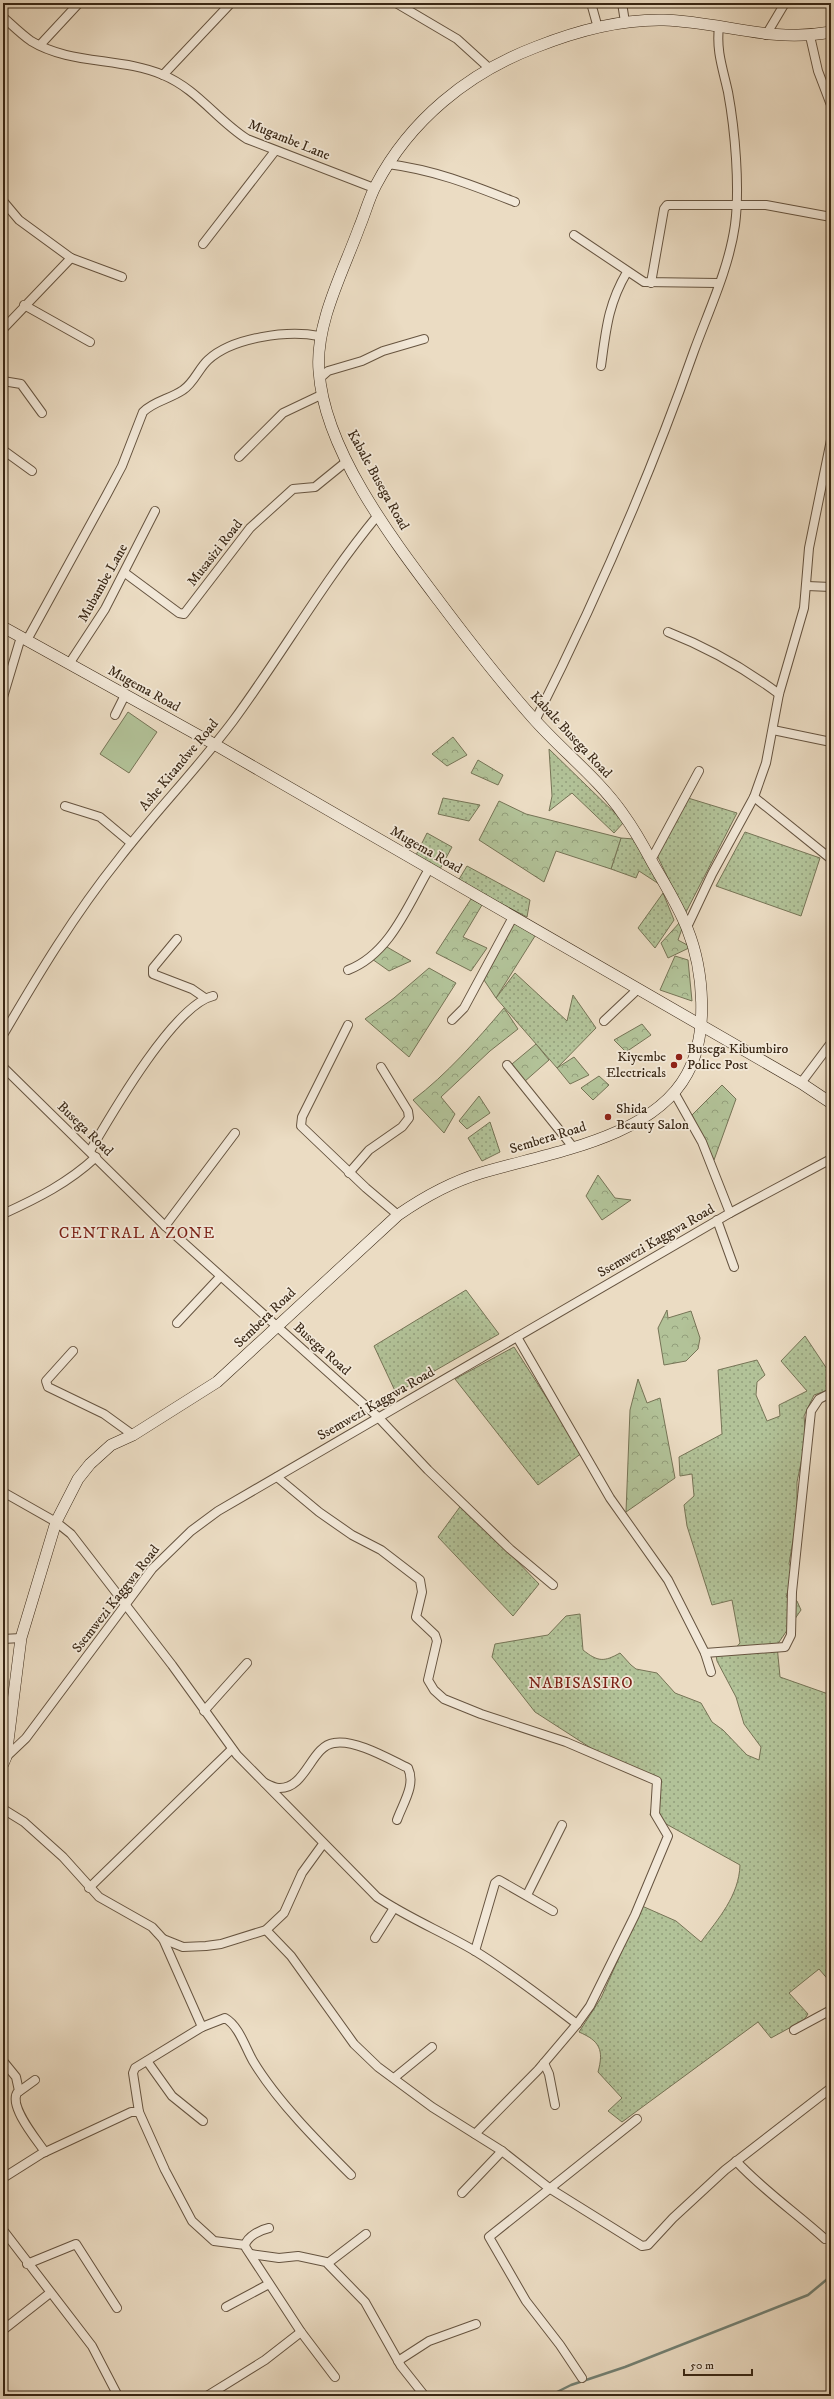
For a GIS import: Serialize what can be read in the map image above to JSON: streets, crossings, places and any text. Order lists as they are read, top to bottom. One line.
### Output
{"streets":{"street":["Mugambe Lane","Kabale Busega Road","Musasizi Road","Mubambe Lane","Mugema Road","Ashe Kitandwe Road","Busega Road","Sembera Road","Ssemwezi Kaggwa Road"]},"crossings":[["Mugambe Lane","Kabale Busega Road"],["Kabale Busega Road","Musasizi Road"],["Kabale Busega Road","Mugema Road"],["Kabale Busega Road","Ashe Kitandwe Road"],["Kabale Busega Road","Sembera Road"],["Musasizi Road","Mubambe Lane"],["Mubambe Lane","Mugema Road"],["Mugema Road","Ashe Kitandwe Road"],["Mugema Road","Sembera Road"],["Busega Road","Sembera Road"],["Busega Road","Ssemwezi Kaggwa Road"],["Sembera Road","Ssemwezi Kaggwa Road"]],"districts":["CENTRAL A ZONE","NABISASIRO"],"places":["Busega Kibumbiro Police Post","Kiyembe Electricals","Shida Beauty Salon"],"scale_bar":"50 m"}
